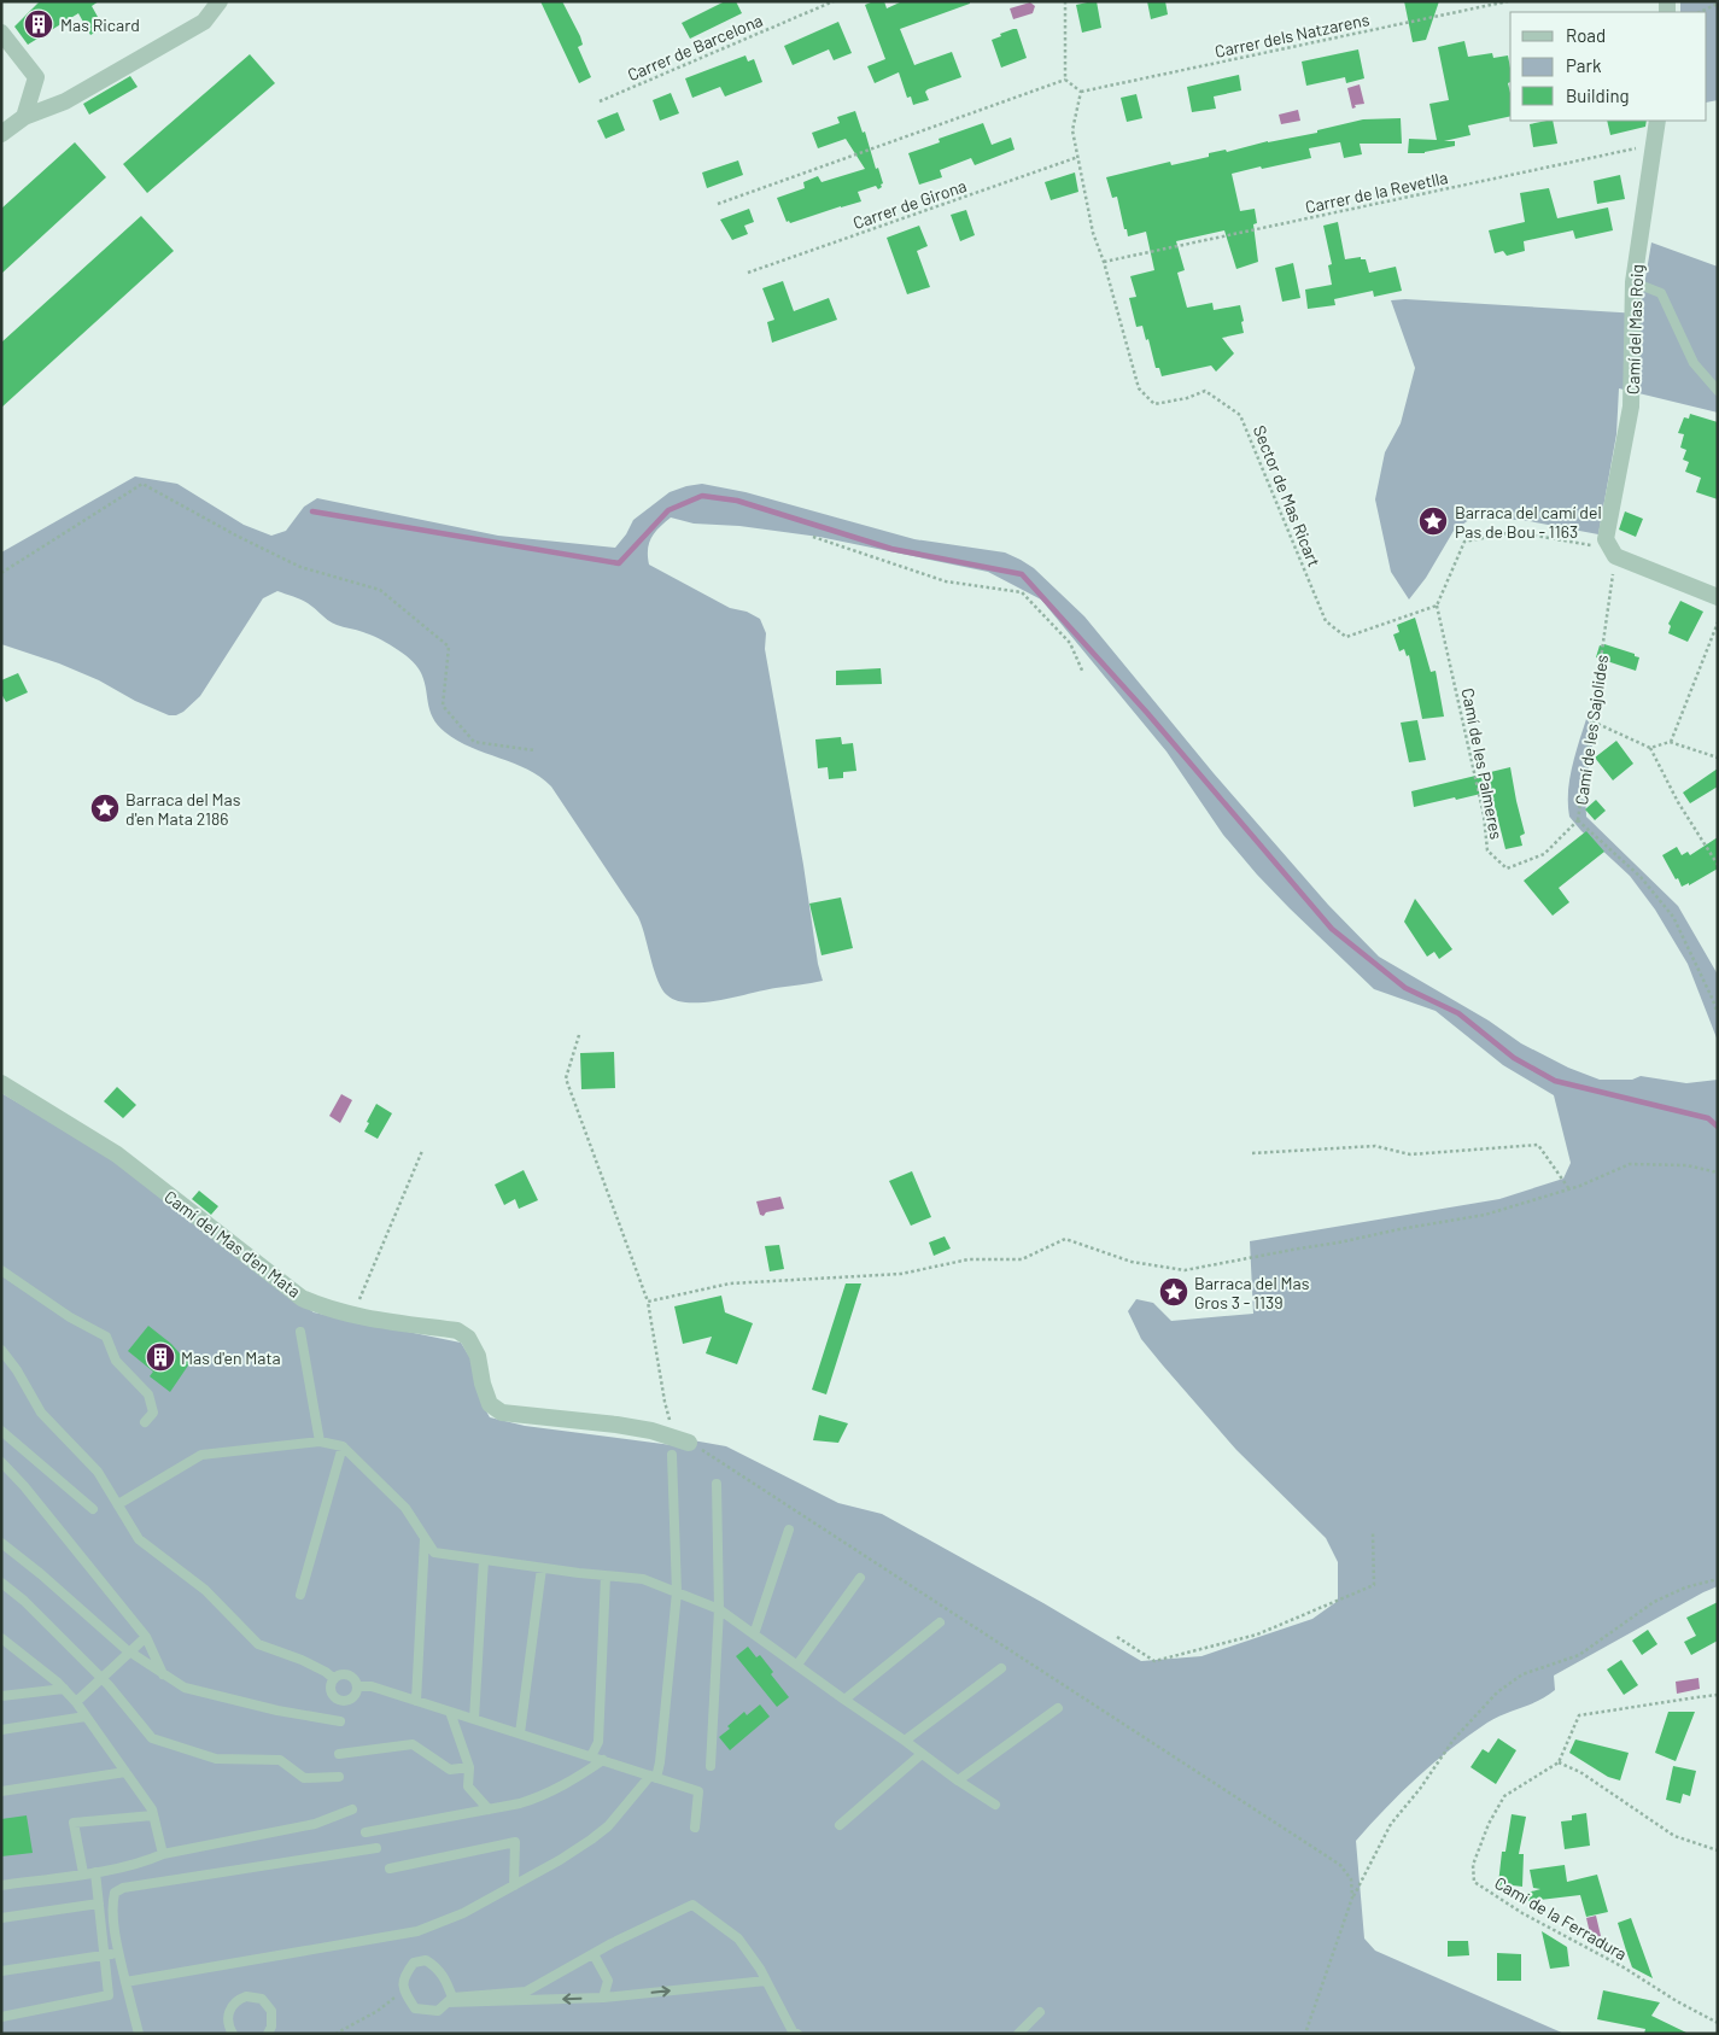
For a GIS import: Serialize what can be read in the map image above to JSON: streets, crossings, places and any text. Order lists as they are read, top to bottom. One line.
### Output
{"streets":{"street":["Camí del Mas Roig","Camí del Mas d'en Mata"],"path":["Carrer dels Natzarens","Carrer de Barcelona","Carrer de la Revetlla","Carrer de Girona","Sector de Mas Ricart","Camí de les Sajolides","Camí de les Palmeres","Camí de la Ferradura"]},"crossings":[["Carrer dels Natzarens","Sector de Mas Ricart"],["Carrer de la Revetlla","Camí del Mas Roig"],["Carrer de la Revetlla","Sector de Mas Ricart"],["Carrer de Girona","Sector de Mas Ricart"],["Camí del Mas Roig","Camí de les Sajolides"],["Sector de Mas Ricart","Camí de les Palmeres"],["Camí de les Sajolides","Camí de les Palmeres"]],"places":{"building":["Mas Ricard","Mas d'en Mata"],"place":["Barraca del camí del Pas de Bou - 1163","Barraca del Mas d'en Mata 2186","Barraca del Mas Gros 3 - 1139"]},"legend":["Road","Park","Building"]}
